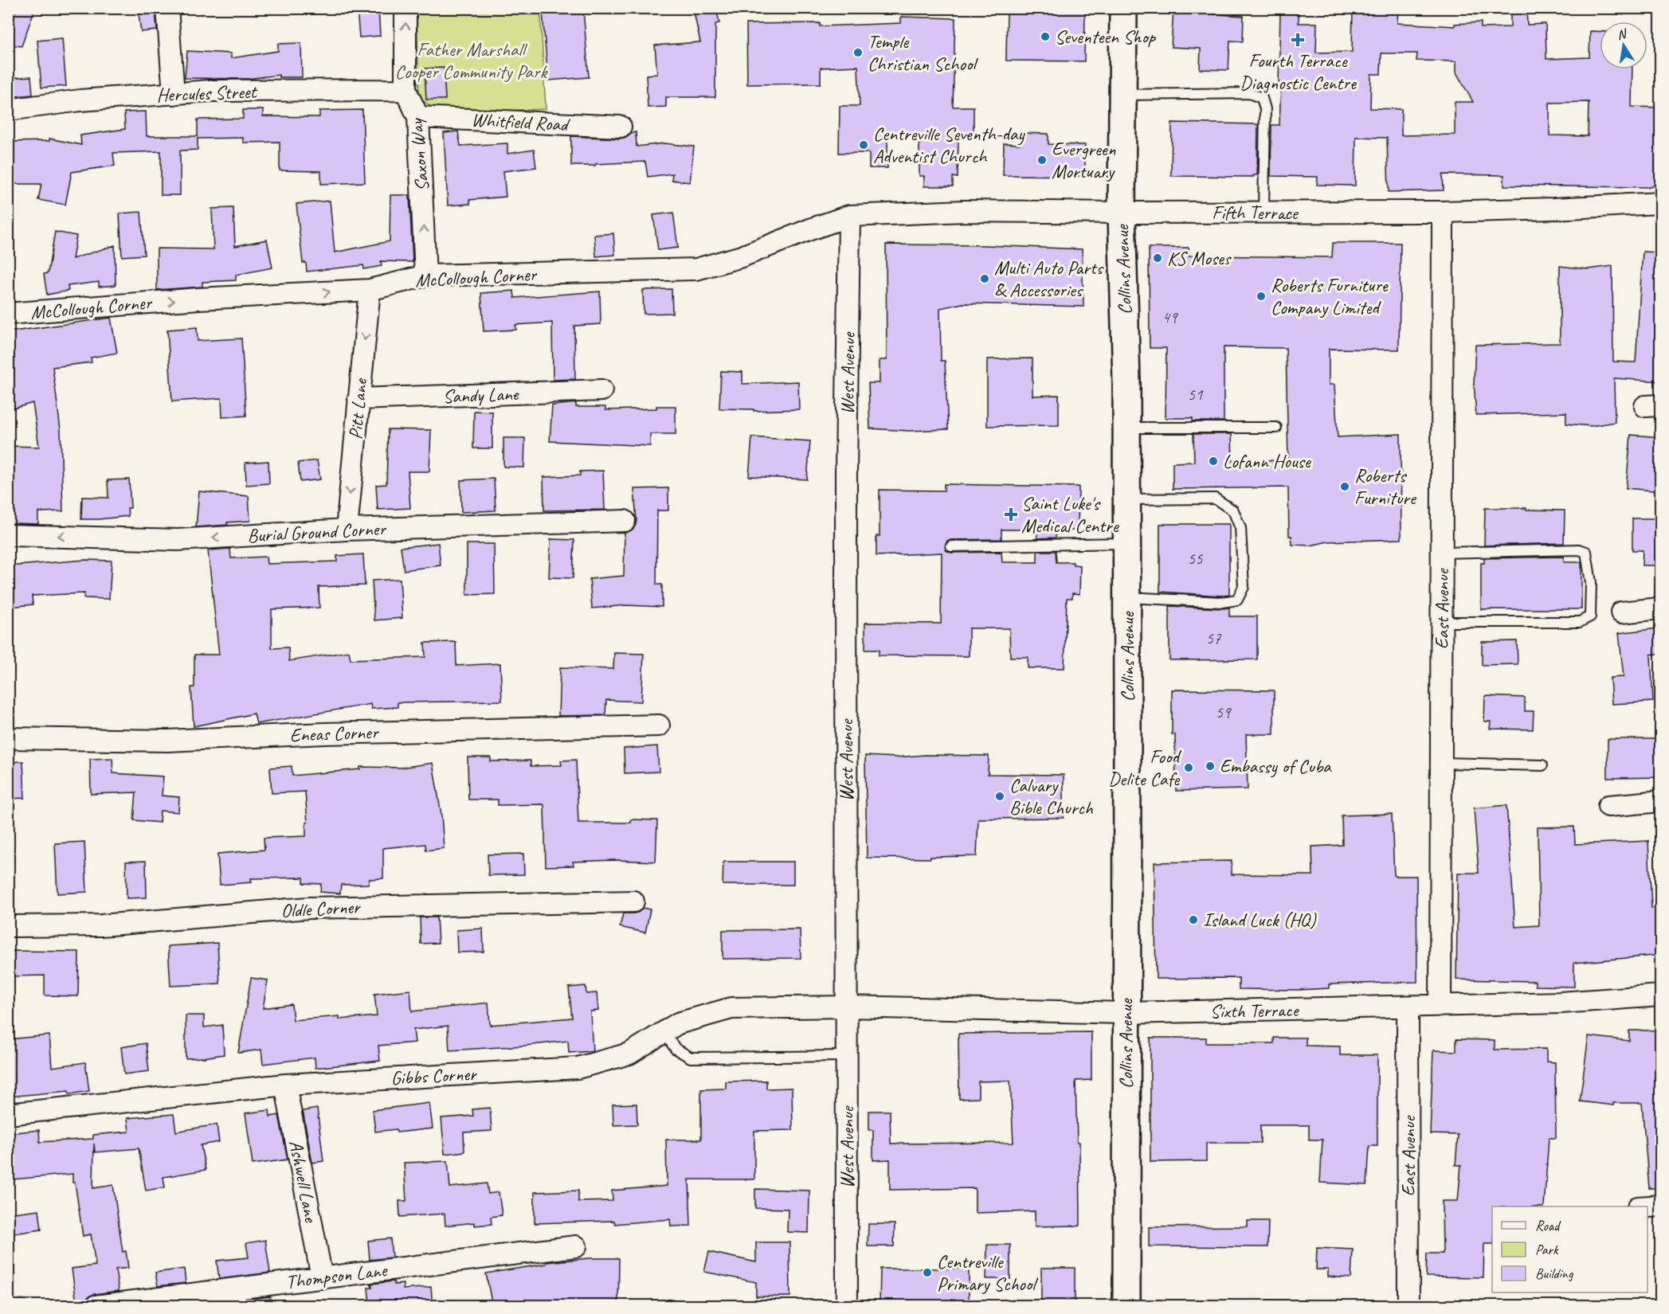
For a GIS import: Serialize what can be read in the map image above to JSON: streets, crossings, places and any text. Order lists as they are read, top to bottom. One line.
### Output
{"streets":{"street":["Hercules Street","Whitfield Road","Saxon Way","Fifth Terrace","Collins Avenue","McCollough Corner","West Avenue","Sandy Lane","Pitt Lane","Burial Ground Corner","East Avenue","Eneas Corner","Oldle Corner","Sixth Terrace","Gibbs Corner","Ashwell Lane","Thompson Lane"]},"crossings":[["Hercules Street","Saxon Way"],["Whitfield Road","Saxon Way"],["Saxon Way","McCollough Corner"],["Fifth Terrace","Collins Avenue"],["Fifth Terrace","McCollough Corner"],["Fifth Terrace","West Avenue"],["Fifth Terrace","East Avenue"],["Collins Avenue","Sixth Terrace"],["McCollough Corner","West Avenue"],["McCollough Corner","Pitt Lane"],["West Avenue","Sixth Terrace"],["West Avenue","Gibbs Corner"],["Sandy Lane","Pitt Lane"],["Pitt Lane","Burial Ground Corner"],["East Avenue","Sixth Terrace"],["Sixth Terrace","Gibbs Corner"],["Gibbs Corner","Ashwell Lane"],["Ashwell Lane","Thompson Lane"]],"one_way":["Saxon Way","McCollough Corner","Pitt Lane","Burial Ground Corner"],"parks":["Father Marshall Cooper Community Park"],"places":{"other":["Seventeen Shop","Temple Christian School","Centreville Seventh-day Adventist Church","Evergreen Mortuary","KS Moses","Multi Auto Parts & Accessories","Roberts Furniture Company Limited","Lofann House","Roberts Furniture","Embassy of Cuba","Food Delite Cafe","Calvary Bible Church","Island Luck (HQ)","Centreville Primary School"],"health":["Fourth Terrace Diagnostic Centre","Saint Luke's Medical Centre"]},"house_numbers":["49","51","55","57","59"],"legend":["Road","Park","Building"],"north":"top"}
